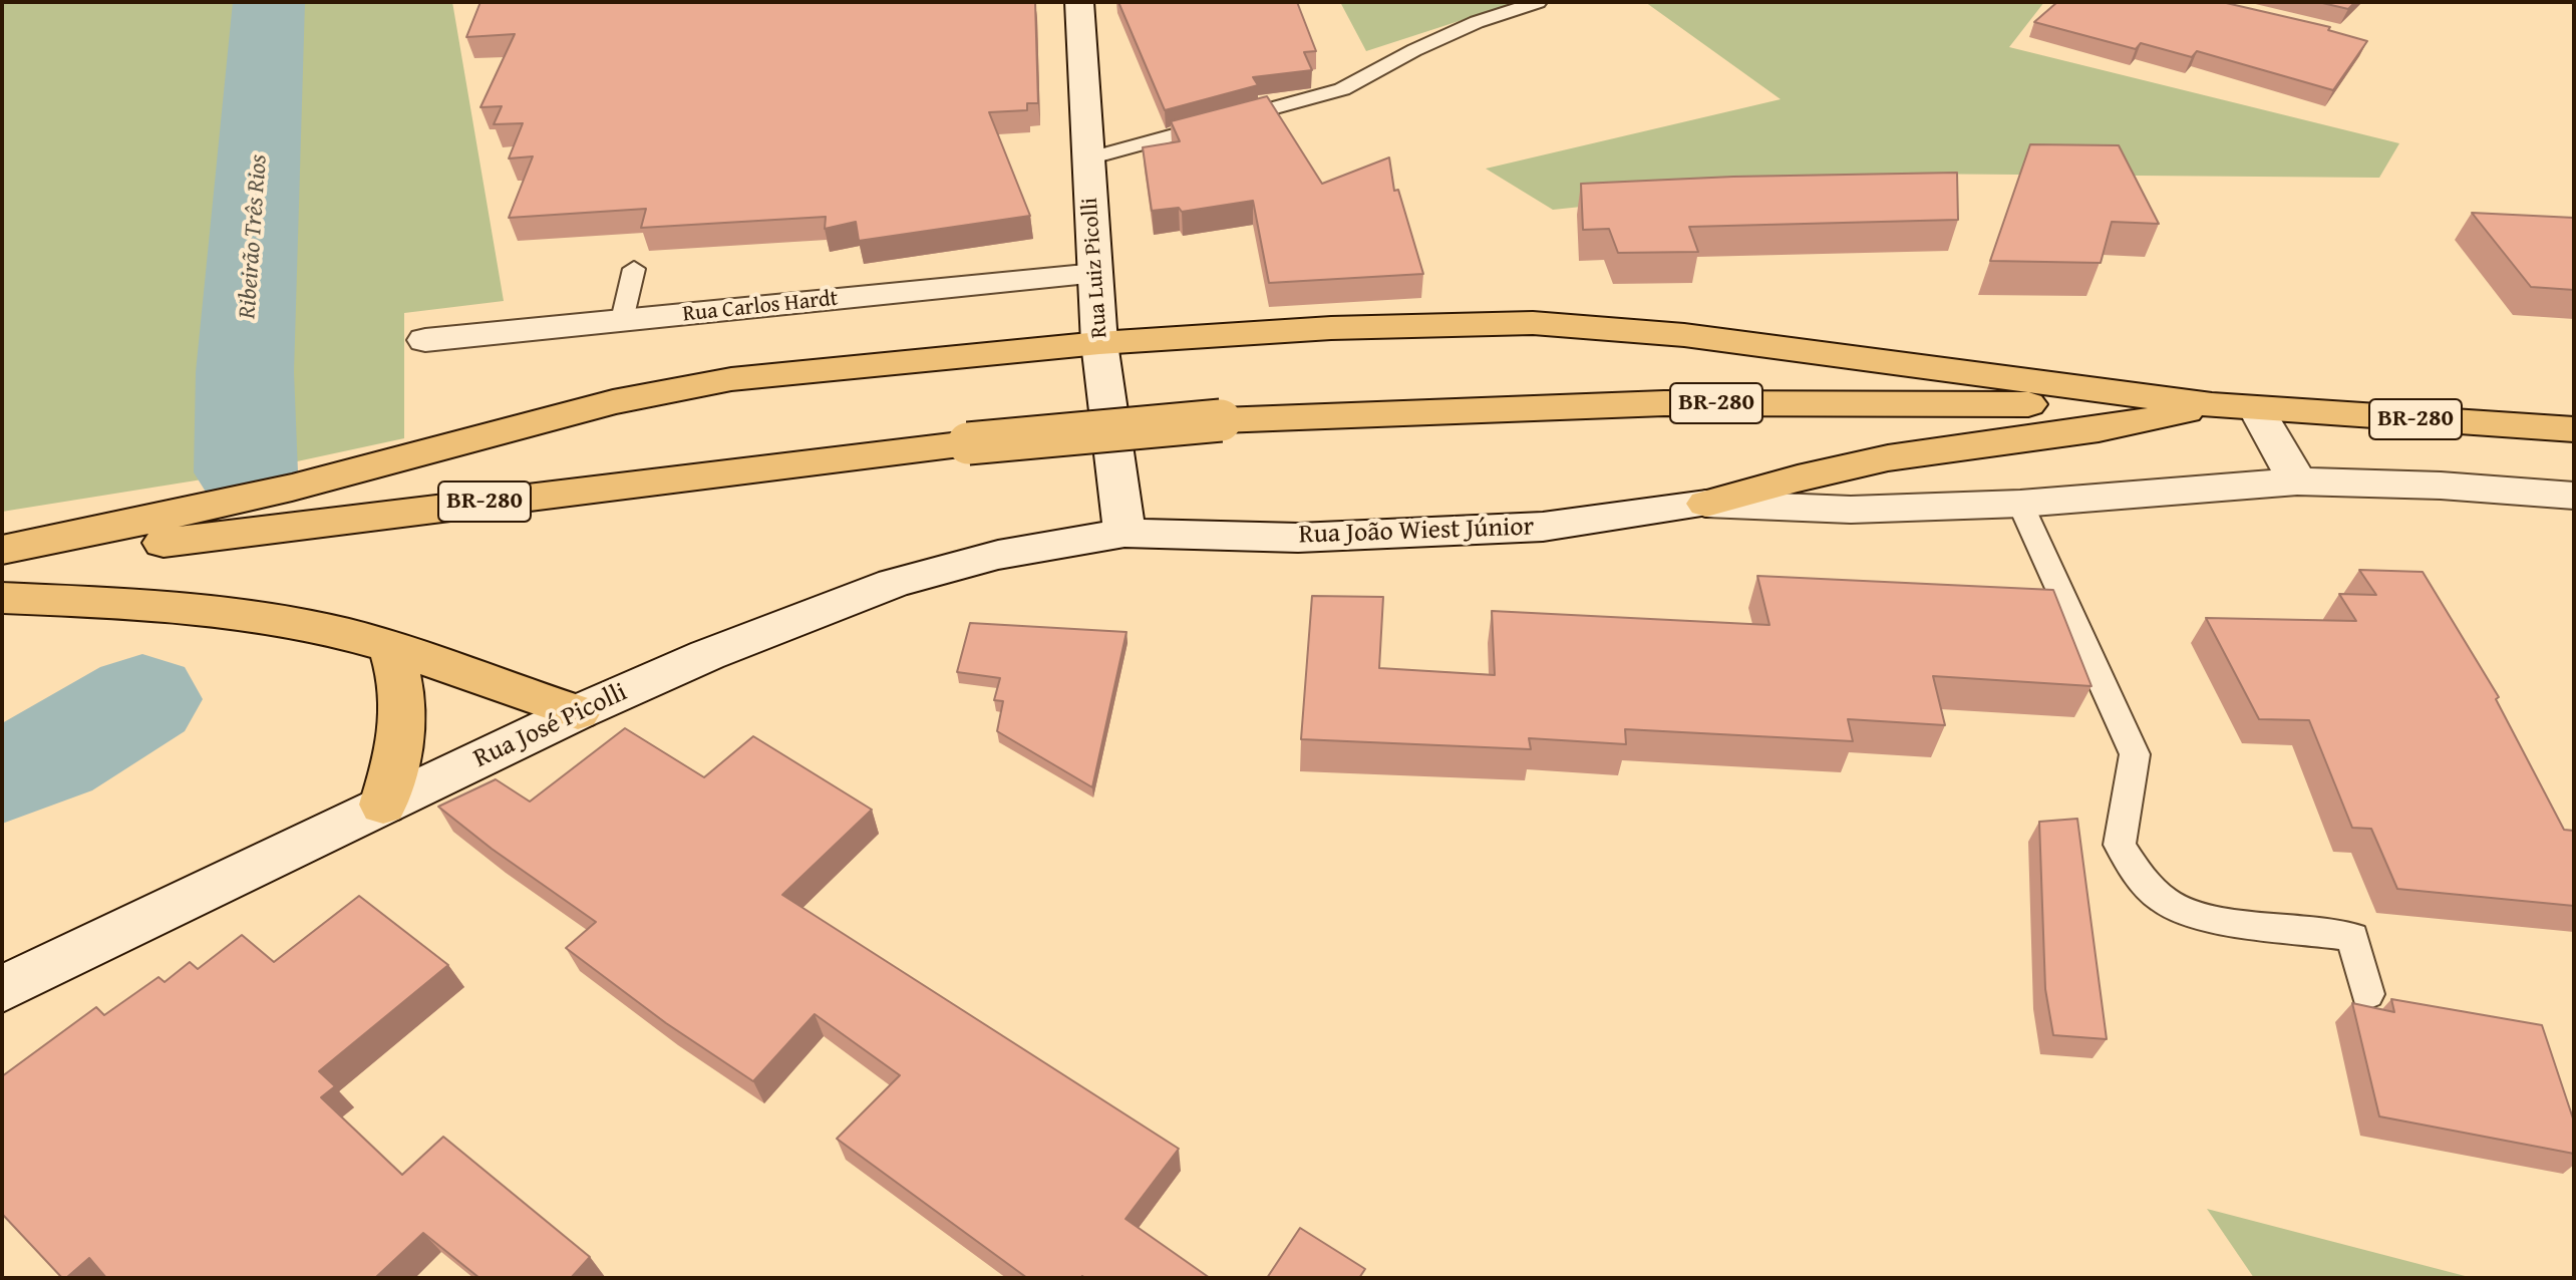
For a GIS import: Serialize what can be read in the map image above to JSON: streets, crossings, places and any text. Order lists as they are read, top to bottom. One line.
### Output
{"streets":{"highway":["BR-280"],"street":["Rua Luiz Picolli","Rua Carlos Hardt","Rua João Wiest Júnior","Rua José Picolli"]},"crossings":[["Rua Luiz Picolli","Rua Carlos Hardt"],["Rua Luiz Picolli","Rua João Wiest Júnior"],["Rua Luiz Picolli","Rua José Picolli"],["Rua João Wiest Júnior","Rua José Picolli"]],"water":["Ribeirão Três Rios"]}
